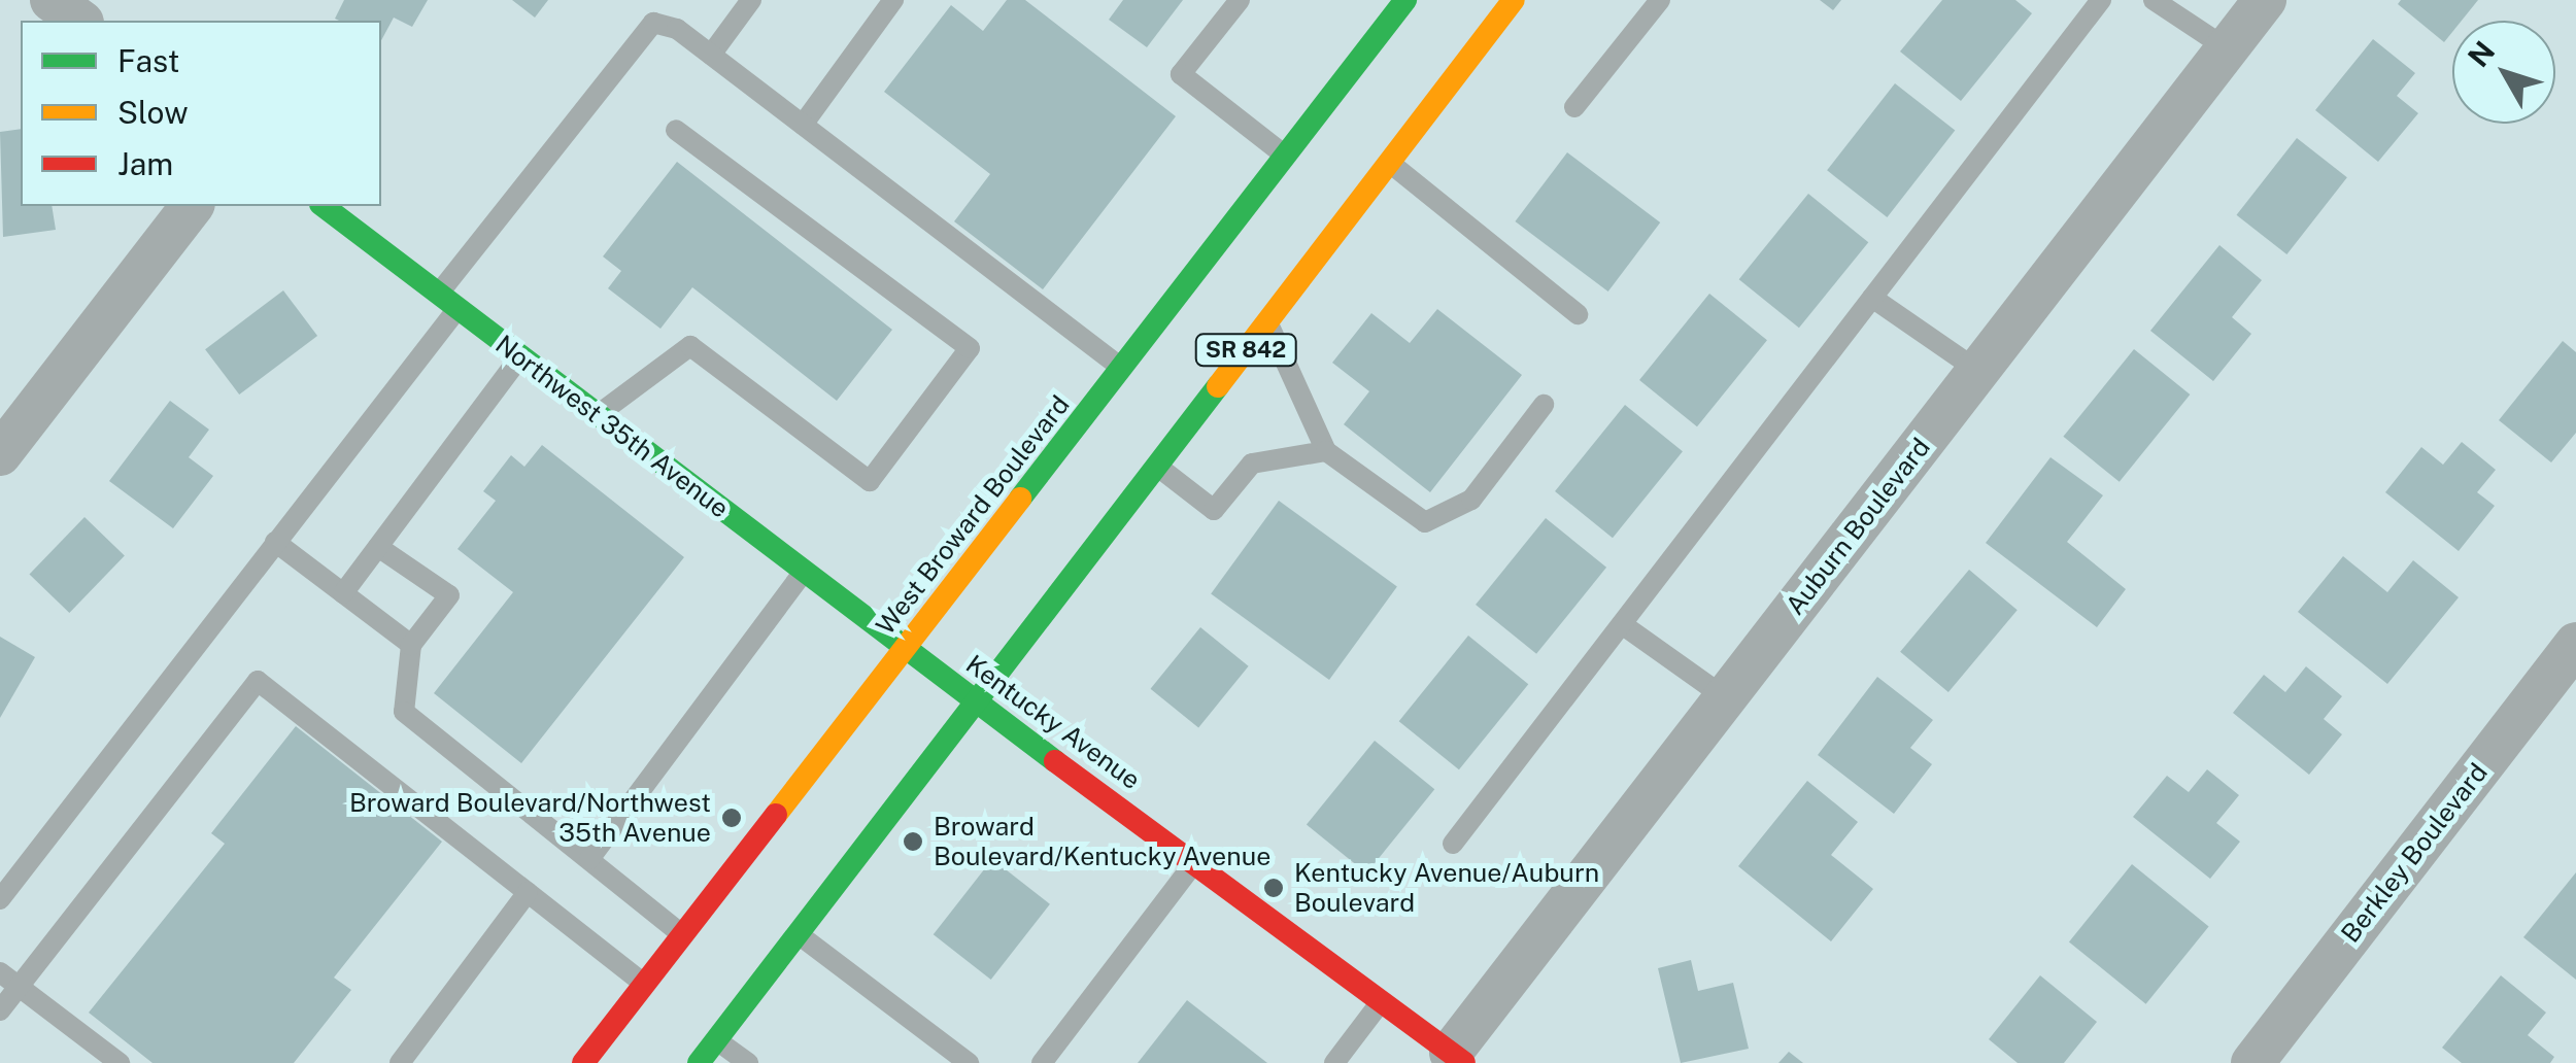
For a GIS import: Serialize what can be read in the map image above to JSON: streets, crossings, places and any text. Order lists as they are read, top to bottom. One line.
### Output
{"streets":{"main road":["SR 842","Northwest 35th Avenue","West Broward Boulevard","Kentucky Avenue"],"street":["Auburn Boulevard","Berkley Boulevard"]},"crossings":[["SR 842","Kentucky Avenue"],["Northwest 35th Avenue","West Broward Boulevard"],["Northwest 35th Avenue","Kentucky Avenue"],["West Broward Boulevard","Kentucky Avenue"],["Auburn Boulevard","Kentucky Avenue"]],"places":["Broward Boulevard/Northwest 35th Avenue","Broward Boulevard/Kentucky Avenue","Kentucky Avenue/Auburn Boulevard"],"legend":["Fast","Slow","Jam"],"north":"top left"}
